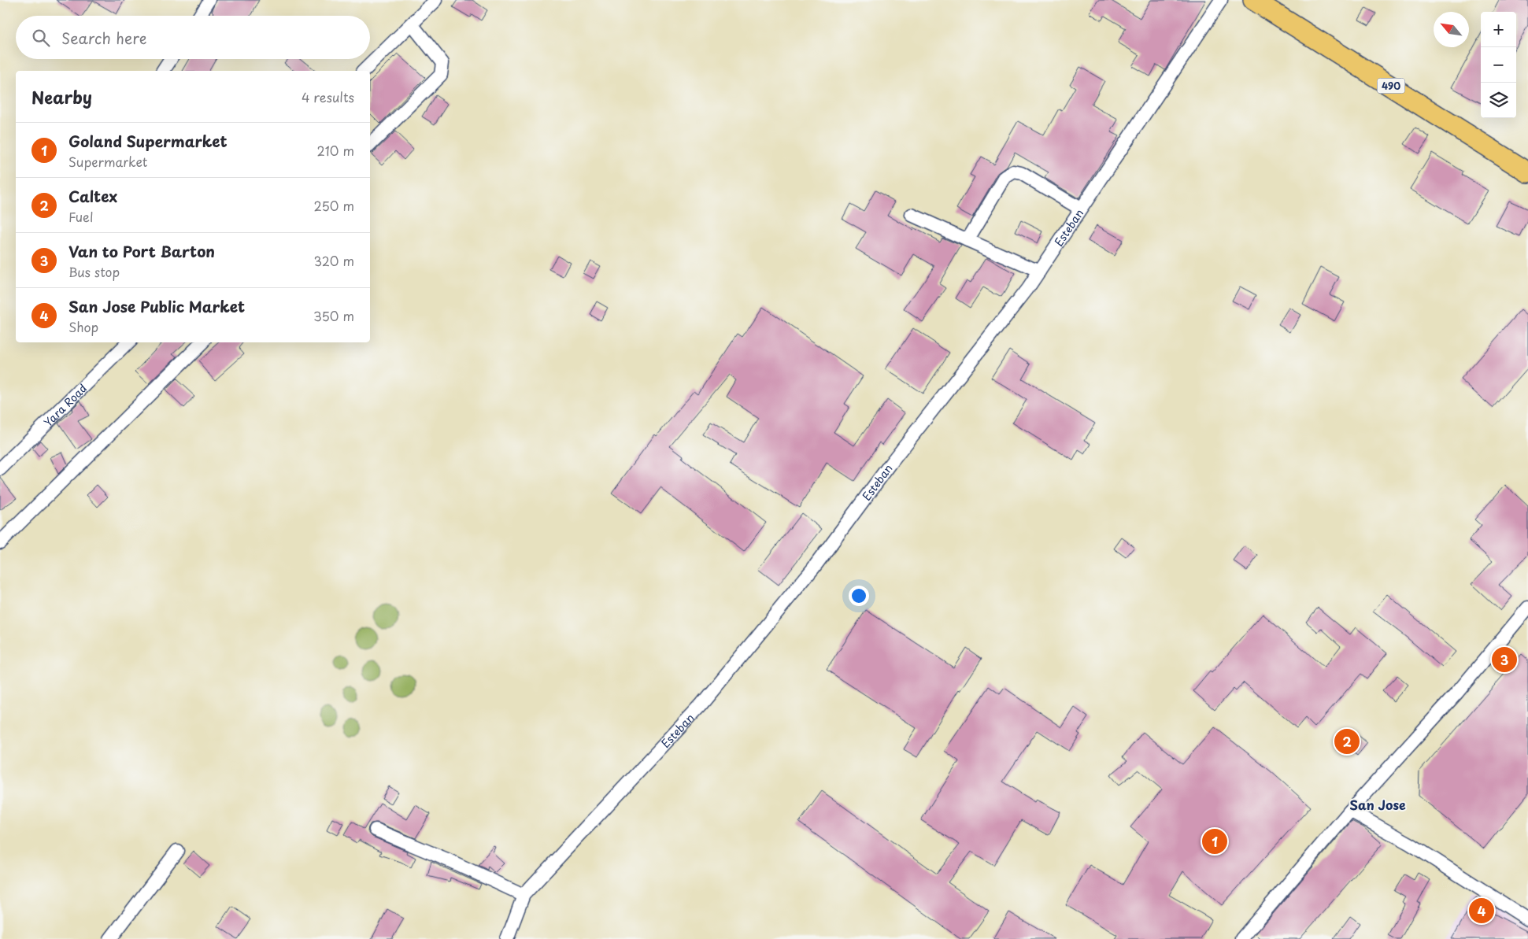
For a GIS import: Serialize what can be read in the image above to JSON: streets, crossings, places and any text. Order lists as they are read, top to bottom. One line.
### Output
{"streets":{"main road":["490"],"street":["Esteban","Yara Road"]},"districts":["San Jose"],"north":"top left","page":{"map_buttons":["+","−"],"search":"Search here","heading":["Nearby","4 results"],"list":[{"mark":"1","name":"Goland Supermarket","note":"Supermarket","value":"210 m"},{"mark":"2","name":"Caltex","note":"Fuel","value":"250 m"},{"mark":"3","name":"Van to Port Barton","note":"Bus stop","value":"320 m"},{"mark":"4","name":"San Jose Public Market","note":"Shop","value":"350 m"}],"pins":["3","2","1","4"]}}
